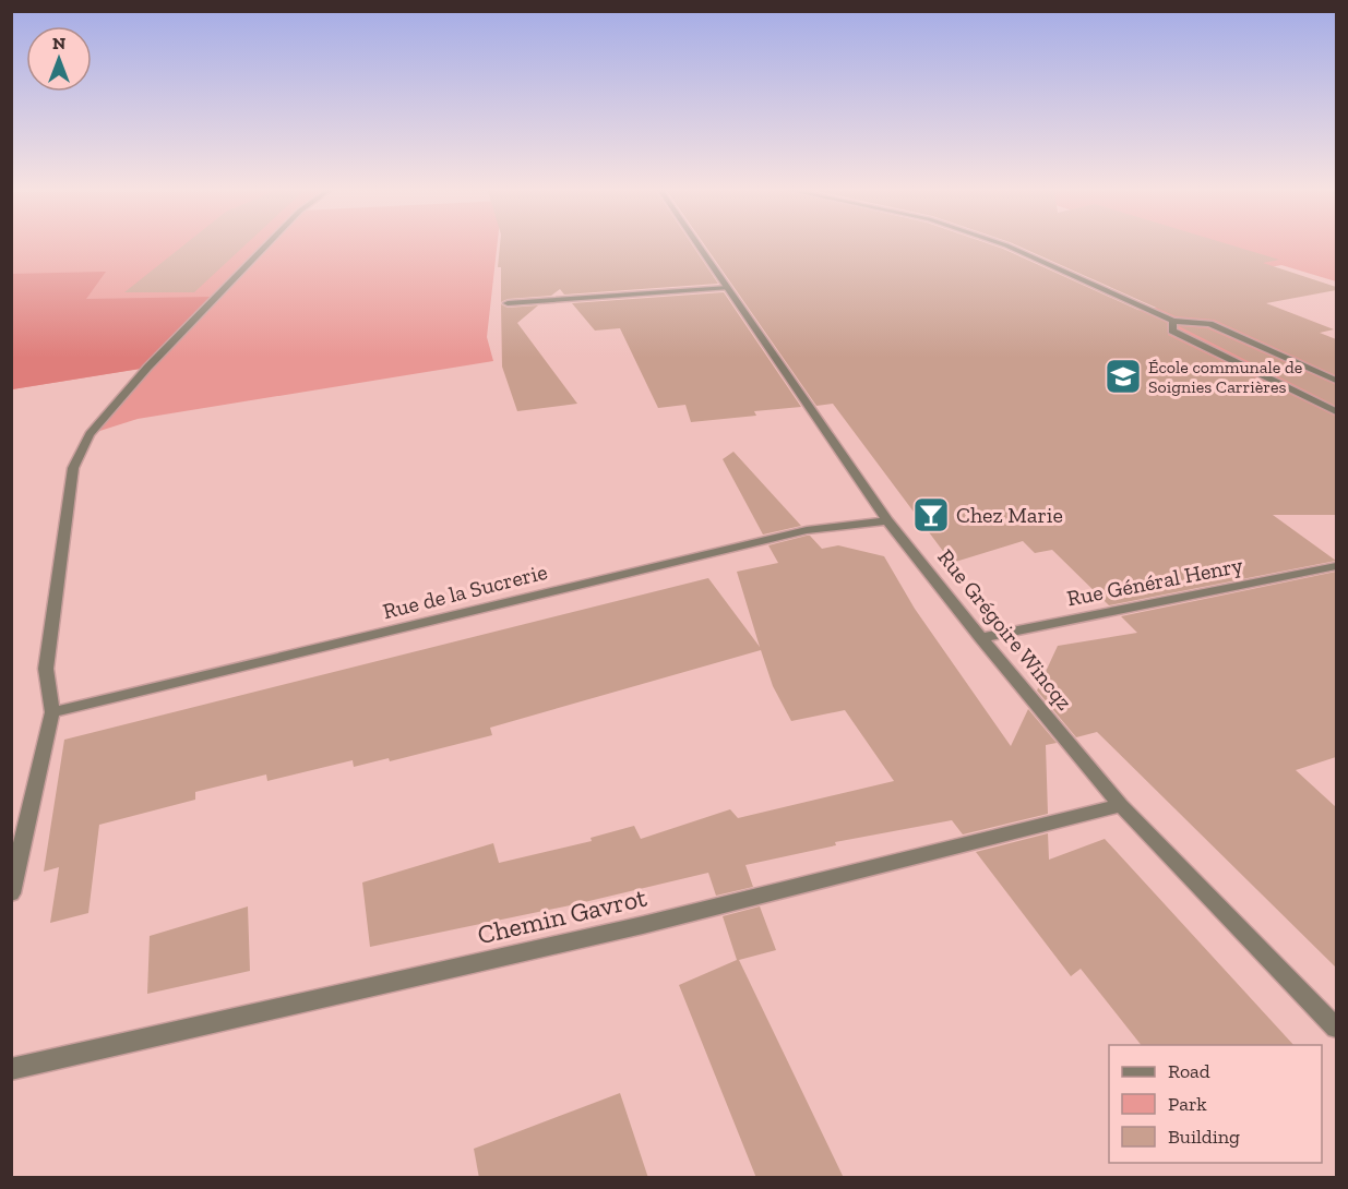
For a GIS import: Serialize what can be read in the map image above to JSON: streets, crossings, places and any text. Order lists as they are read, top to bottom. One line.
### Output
{"streets":{"street":["Rue Général Henry","Rue de la Sucrerie","Rue Grégoire Wincqz","Chemin Gavrot"]},"crossings":[["Rue Général Henry","Rue Grégoire Wincqz"],["Rue de la Sucrerie","Rue Grégoire Wincqz"],["Rue Grégoire Wincqz","Chemin Gavrot"]],"places":{"school or university":["École communale de Soignies Carrières"],"bar":["Chez Marie"]},"legend":["Road","Park","Building"],"north":"top"}
